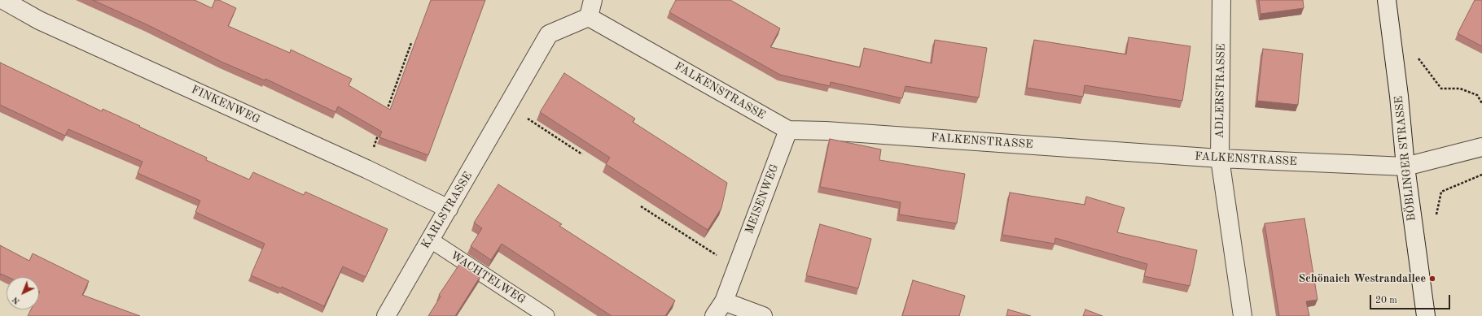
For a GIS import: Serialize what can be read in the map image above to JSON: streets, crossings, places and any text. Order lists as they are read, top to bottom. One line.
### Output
{"streets":{"street":["FALKENSTRASSE","ADLERSTRASSE","FINKENWEG","BÖBLINGER STRASSE","MEISENWEG","KARLSTRASSE"],"lane":["WACHTELWEG"]},"crossings":[["FALKENSTRASSE","ADLERSTRASSE"],["FALKENSTRASSE","BÖBLINGER STRASSE"],["FALKENSTRASSE","MEISENWEG"],["FALKENSTRASSE","KARLSTRASSE"],["FINKENWEG","KARLSTRASSE"],["KARLSTRASSE","WACHTELWEG"]],"places":["Schönaich Westrandallee"],"scale_bar":"20 m","north":"bottom left"}
